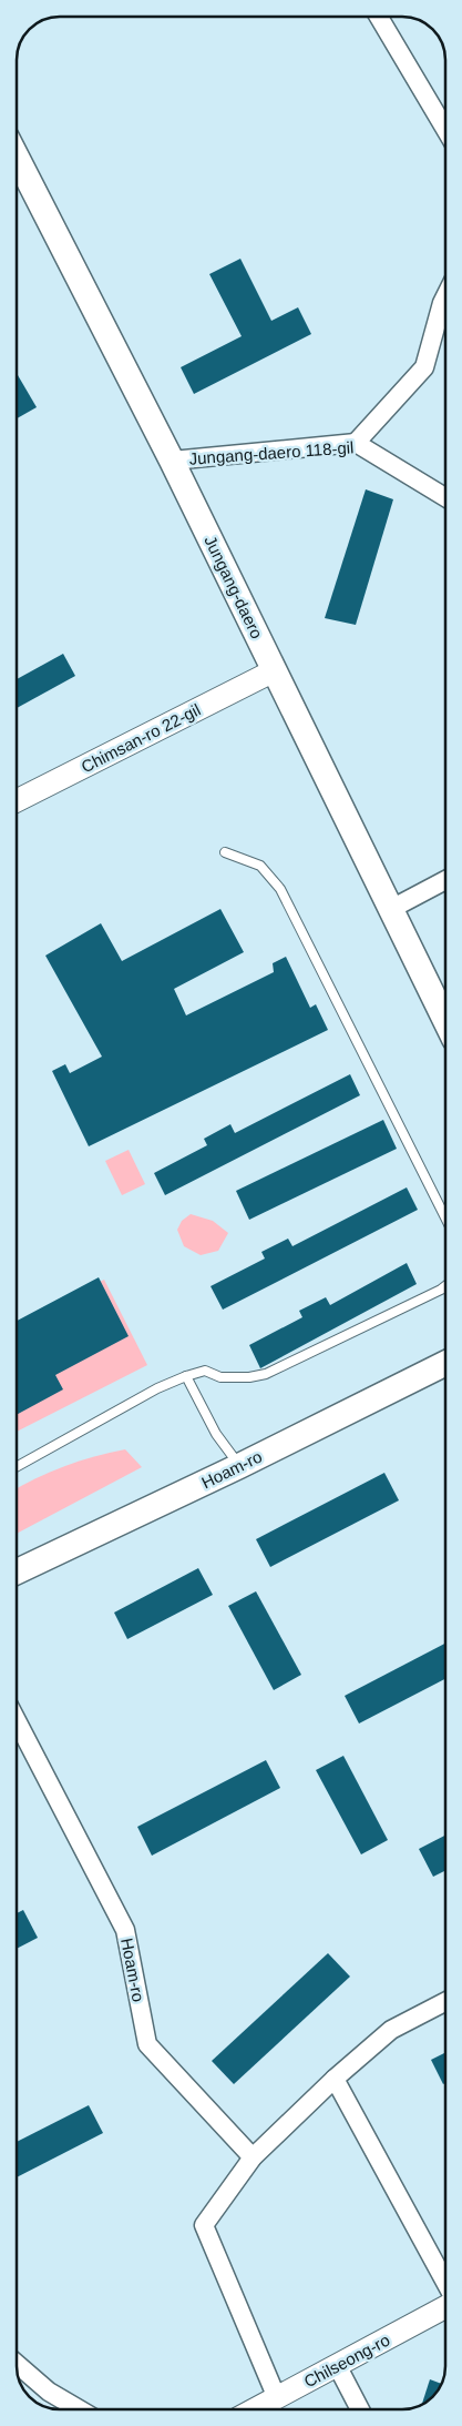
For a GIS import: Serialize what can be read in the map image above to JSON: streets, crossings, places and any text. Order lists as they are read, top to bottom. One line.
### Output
{"streets":{"main road":["Jungang-daero","Hoam-ro"],"street":["Jungang-daero 118-gil","Chimsan-ro 22-gil","Chilseong-ro"]},"crossings":[["Jungang-daero 118-gil","Jungang-daero"],["Jungang-daero","Chimsan-ro 22-gil"]]}
